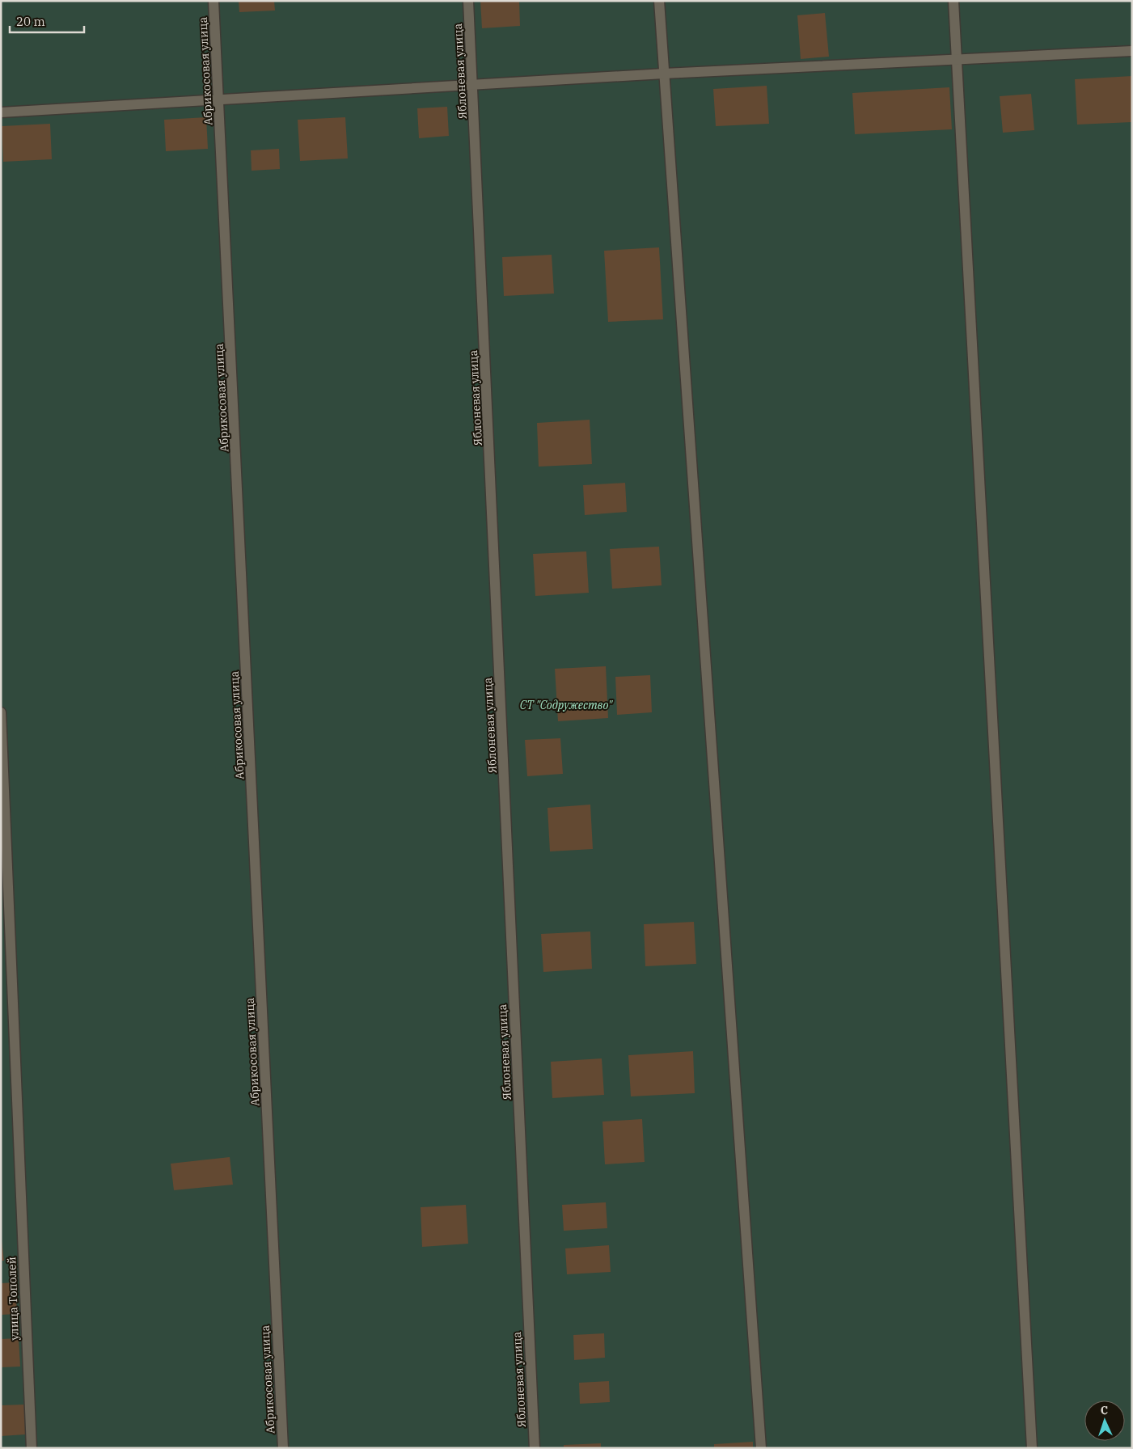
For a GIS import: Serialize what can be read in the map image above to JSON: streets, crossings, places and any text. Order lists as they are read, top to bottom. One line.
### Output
{"streets":{"street":["Абрикосовая улица","Яблоневая улица","улица Тополей"]},"parks":["СТ \"Содружество\""],"scale_bar":"20 m","north":"top"}
